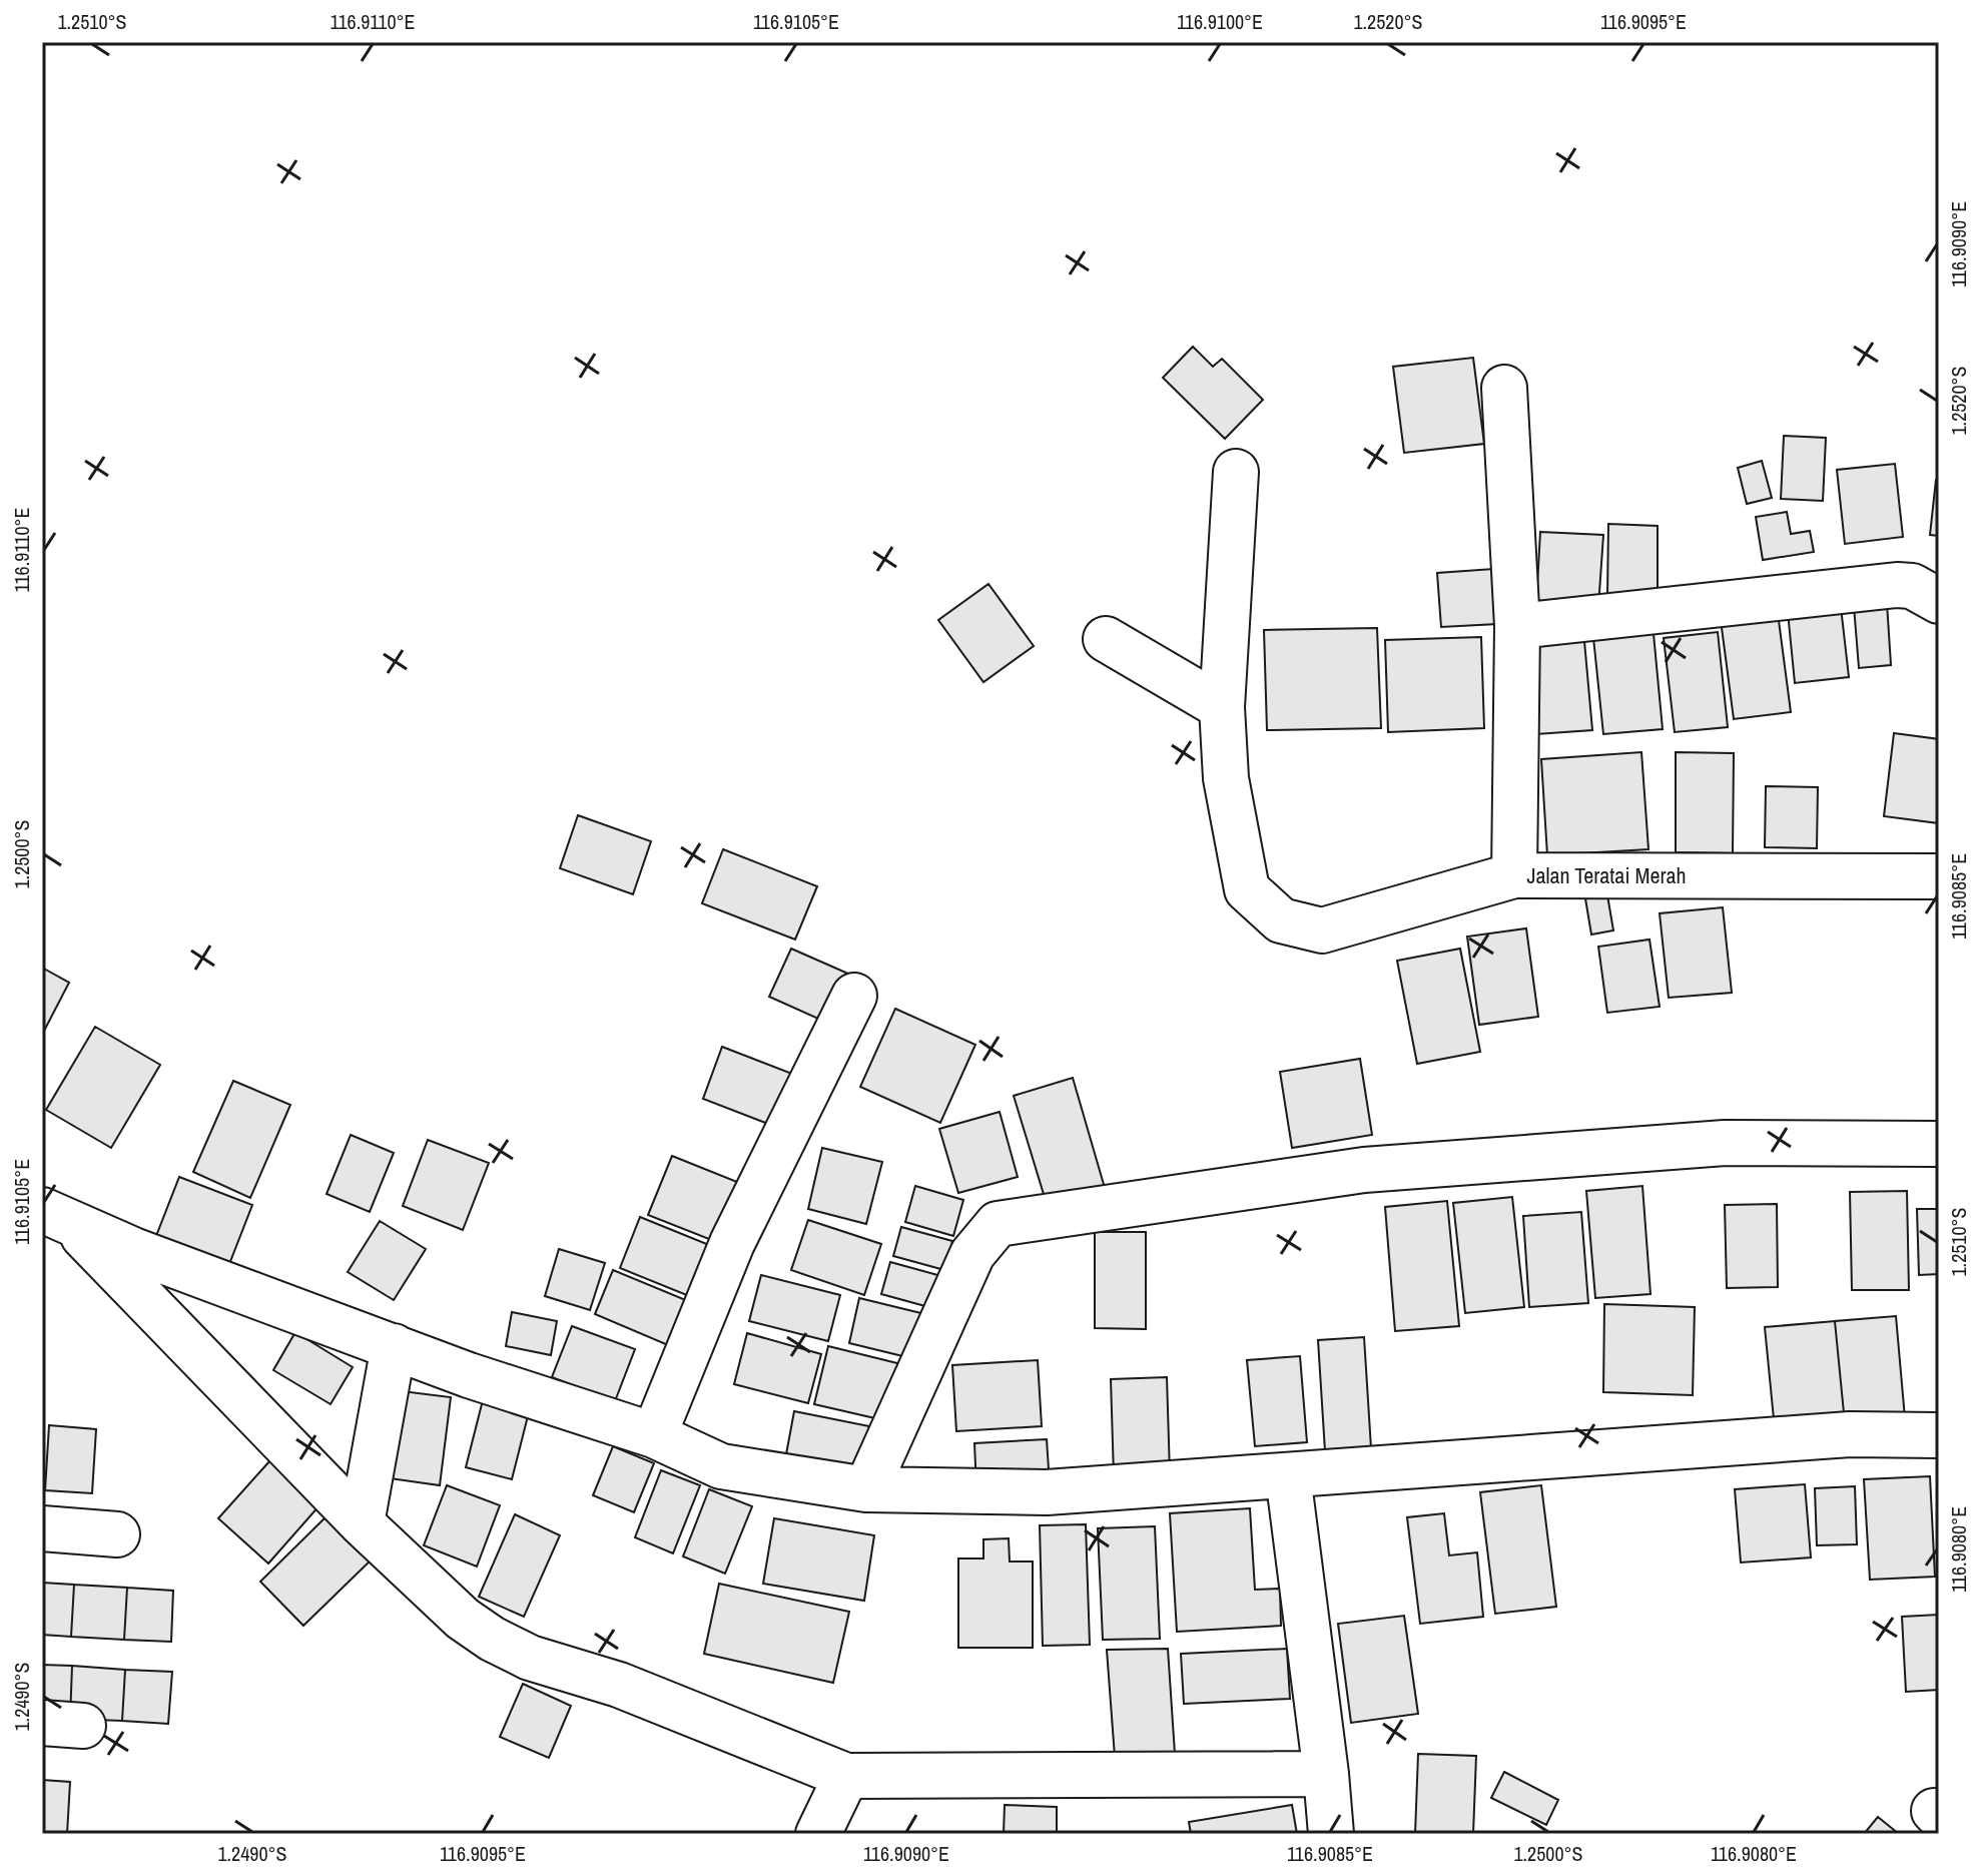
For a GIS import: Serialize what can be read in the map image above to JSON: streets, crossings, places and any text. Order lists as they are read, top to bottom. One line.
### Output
{"streets":{"street":["Jalan Teratai Merah"]},"coordinates":["1.2510°S","116.9110°E","116.9105°E","116.9100°E","1.2520°S","116.9095°E","116.9090°E","1.2500°S","116.9085°E","116.9080°E","1.2490°S"]}
